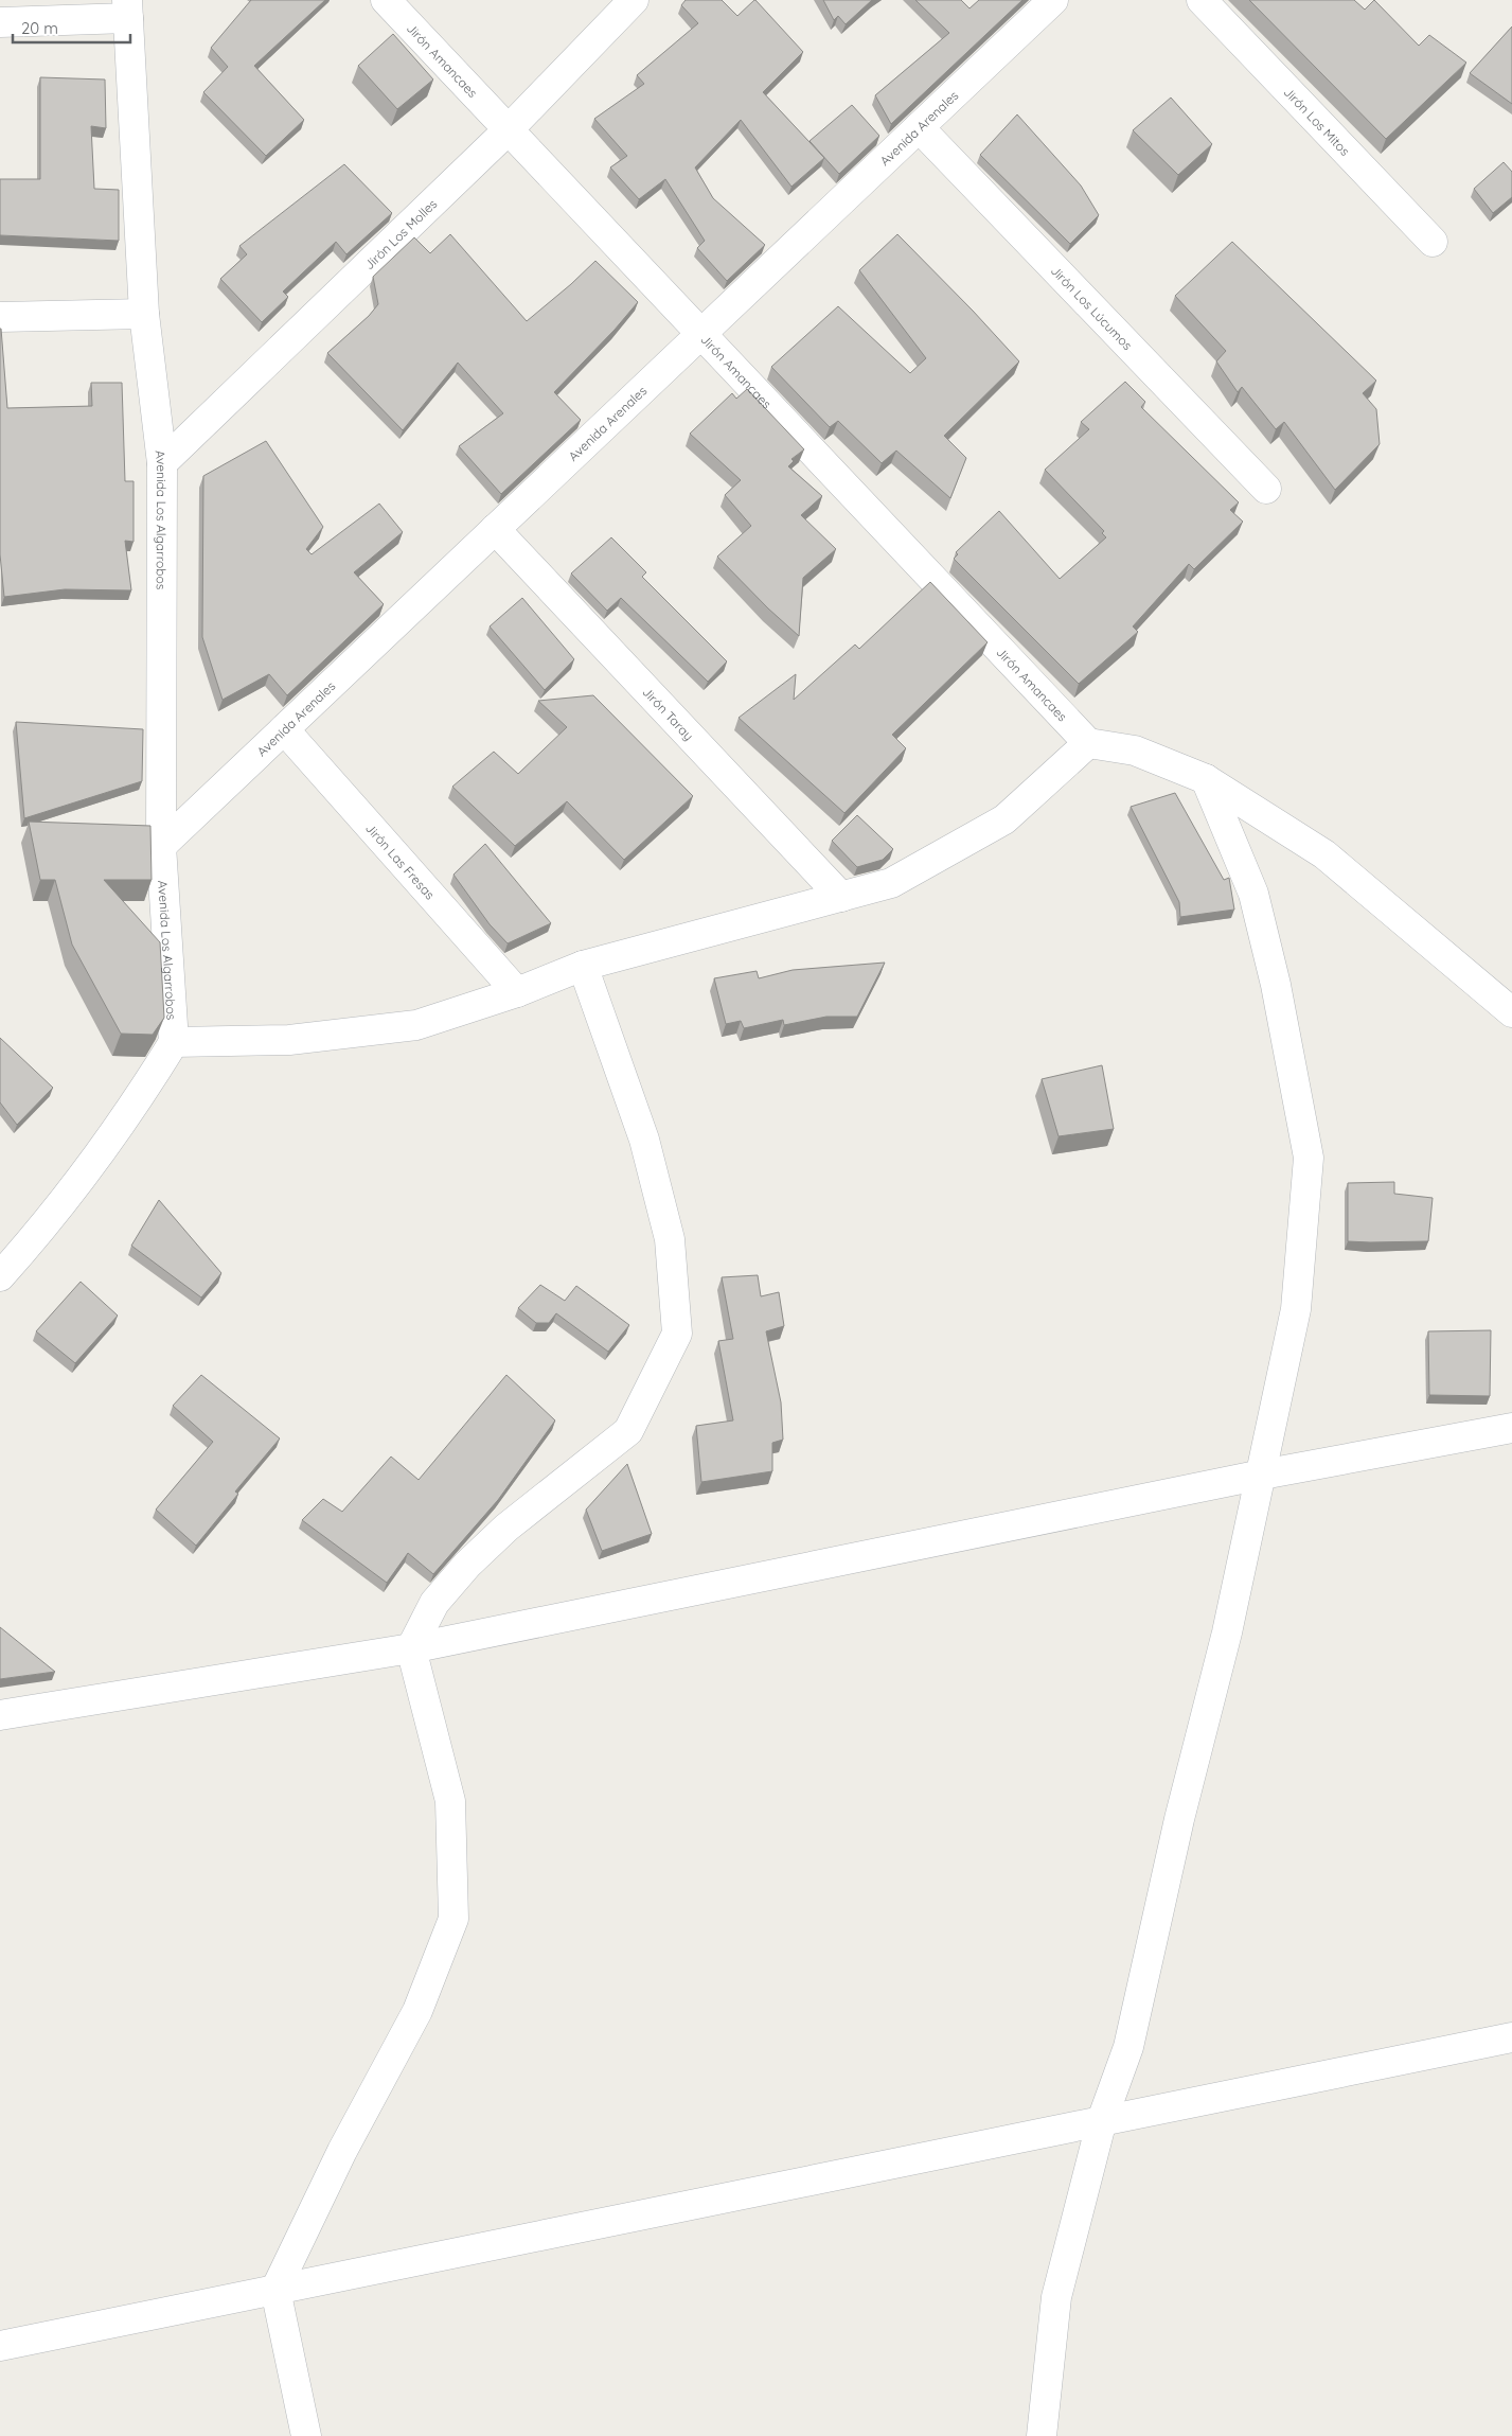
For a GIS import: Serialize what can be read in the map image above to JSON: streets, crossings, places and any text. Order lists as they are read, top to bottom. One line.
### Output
{"streets":{"street":["Jirón Amancaes","Jirón Los Mitos","Avenida Arenales","Jirón Los Molles","Jirón Los Lúcumos","Avenida Los Algarrobos","Jirón Taray","Jirón Las Fresas"]},"crossings":[["Jirón Amancaes","Avenida Arenales"],["Jirón Amancaes","Jirón Los Molles"],["Avenida Arenales","Jirón Los Lúcumos"],["Avenida Arenales","Avenida Los Algarrobos"],["Avenida Arenales","Jirón Taray"],["Avenida Arenales","Jirón Las Fresas"],["Jirón Los Molles","Avenida Los Algarrobos"]],"scale_bar":"20 m"}
